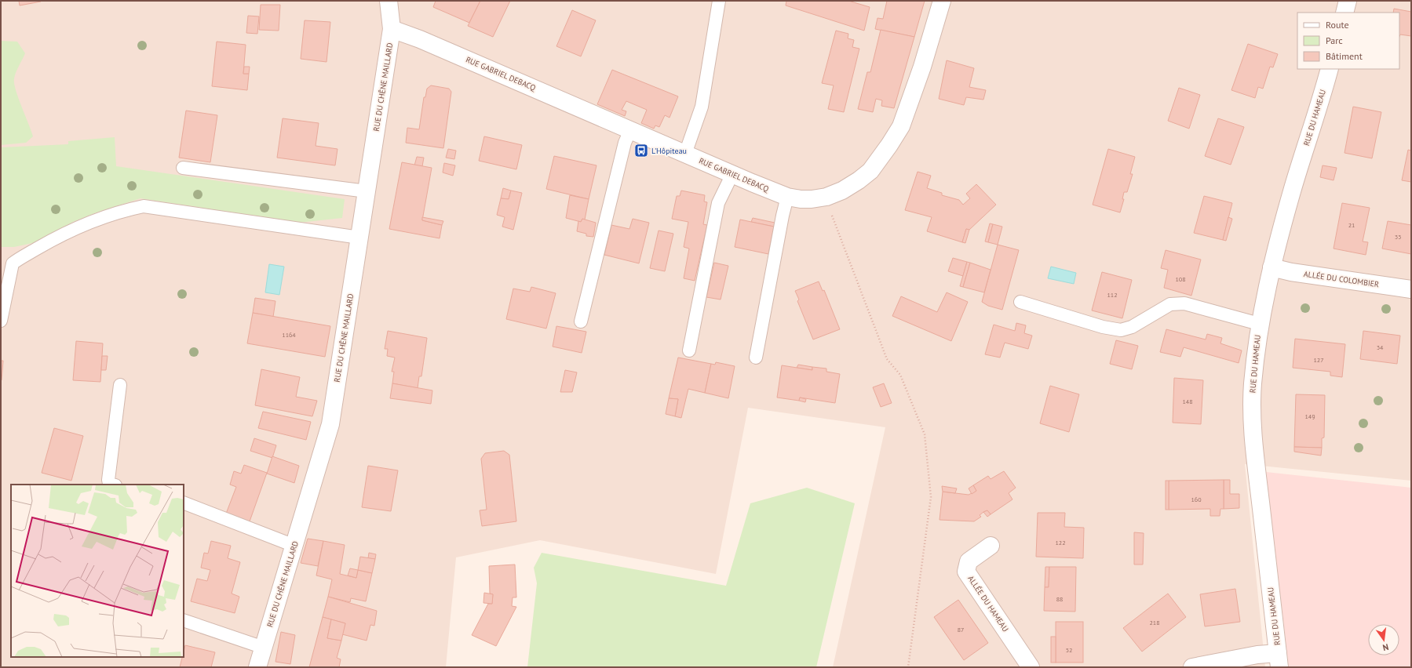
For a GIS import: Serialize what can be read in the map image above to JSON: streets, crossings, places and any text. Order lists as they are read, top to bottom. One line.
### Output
{"streets":{"street":["RUE GABRIEL DEBACQ","RUE DU CHÊNE MAILLARD","RUE DU HAMEAU","ALLÉE DU COLOMBIER","ALLÉE DU HAMEAU"]},"crossings":[["RUE GABRIEL DEBACQ","RUE DU CHÊNE MAILLARD"],["RUE DU HAMEAU","ALLÉE DU COLOMBIER"]],"places":{"bus stop":["L'Hôpiteau"]},"house_numbers":["21","33","108","112","1164","34","127","148","149","160","122","88","218","87","52"],"legend":["Route","Parc","Bâtiment"],"north":"bottom"}
